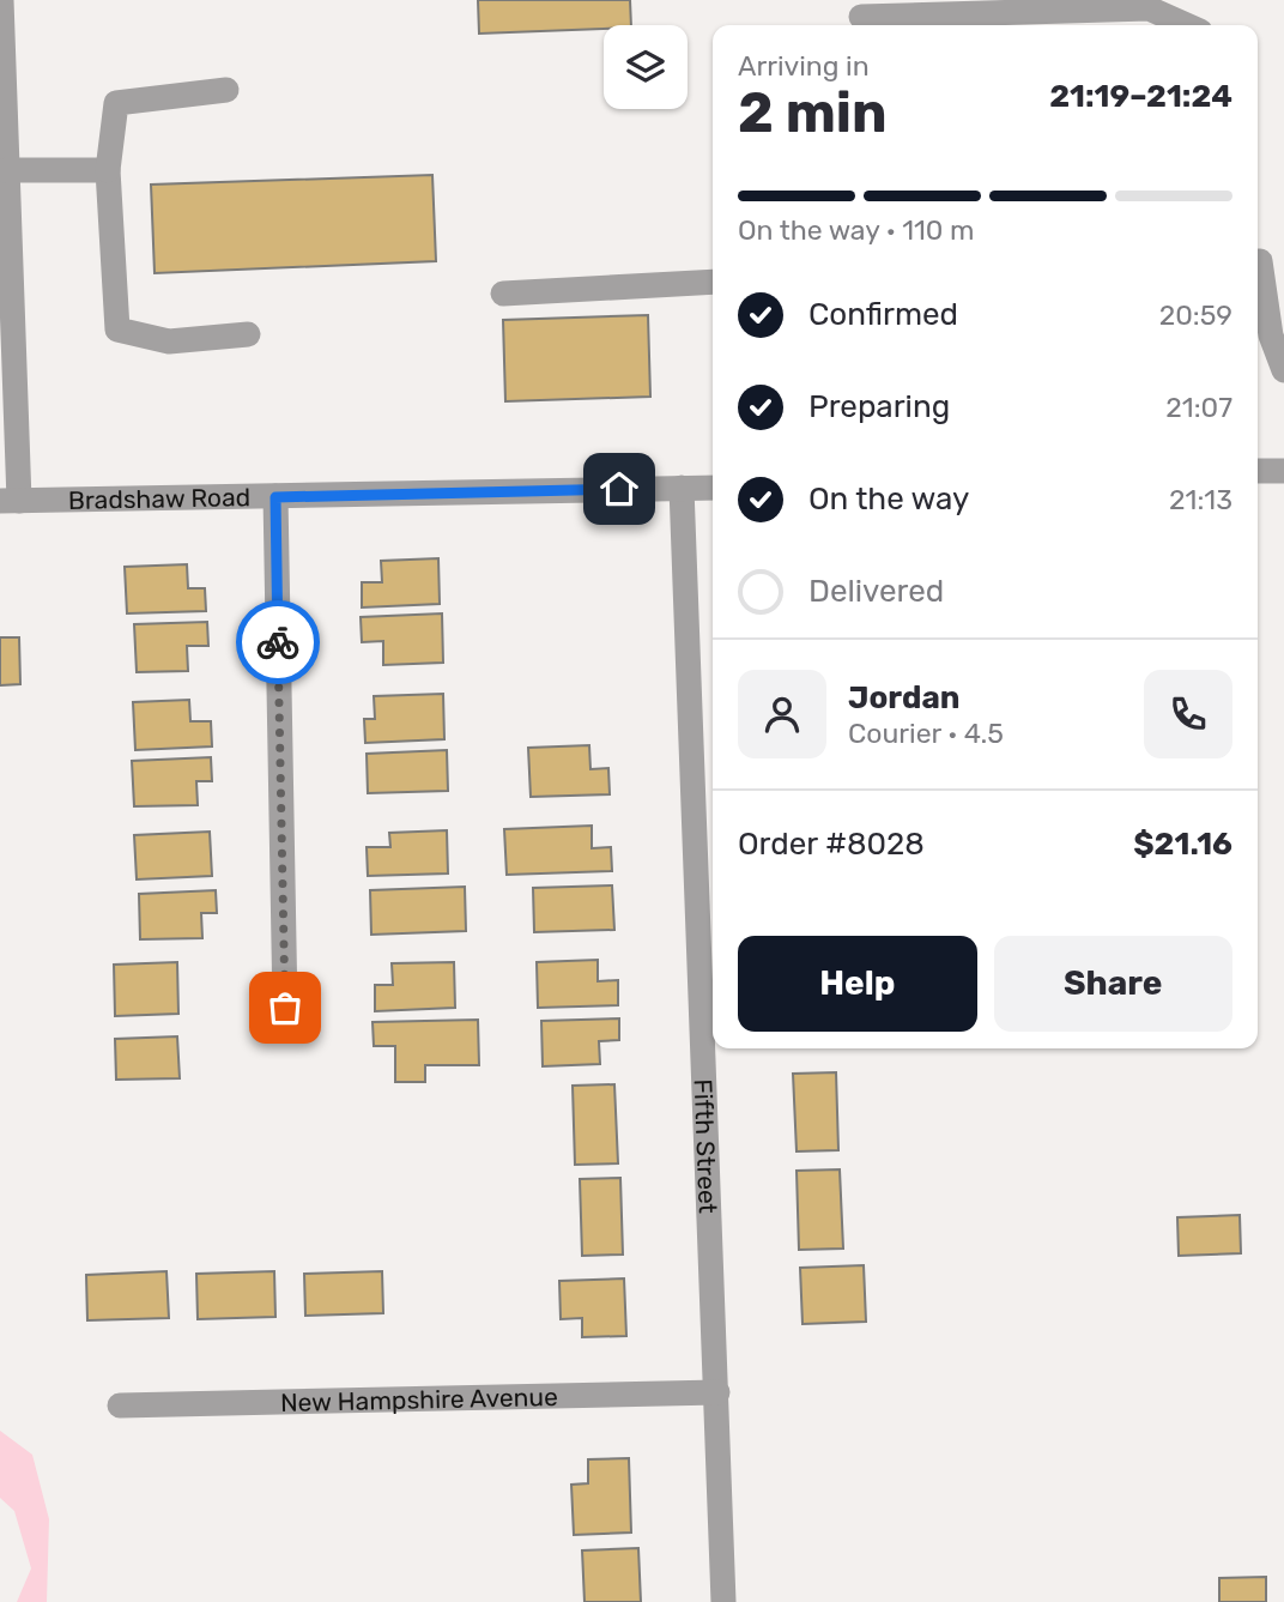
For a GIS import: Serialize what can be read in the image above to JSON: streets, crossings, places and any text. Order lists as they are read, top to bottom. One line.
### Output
{"streets":{"street":["Bradshaw Road","Fifth Street","New Hampshire Avenue"]},"crossings":[["Bradshaw Road","Fifth Street"],["Fifth Street","New Hampshire Avenue"]],"page":{"heading":["2 min","Arriving in","21:19–21:24"],"panel":["Jordan","Courier · 4.5","Order #8028","$21.16"],"bar":"On the way · 110 m","list":[["Confirmed","20:59"],["Preparing","21:07"],["On the way","21:13"],"Delivered"],"buttons":["Help","Share"]}}
